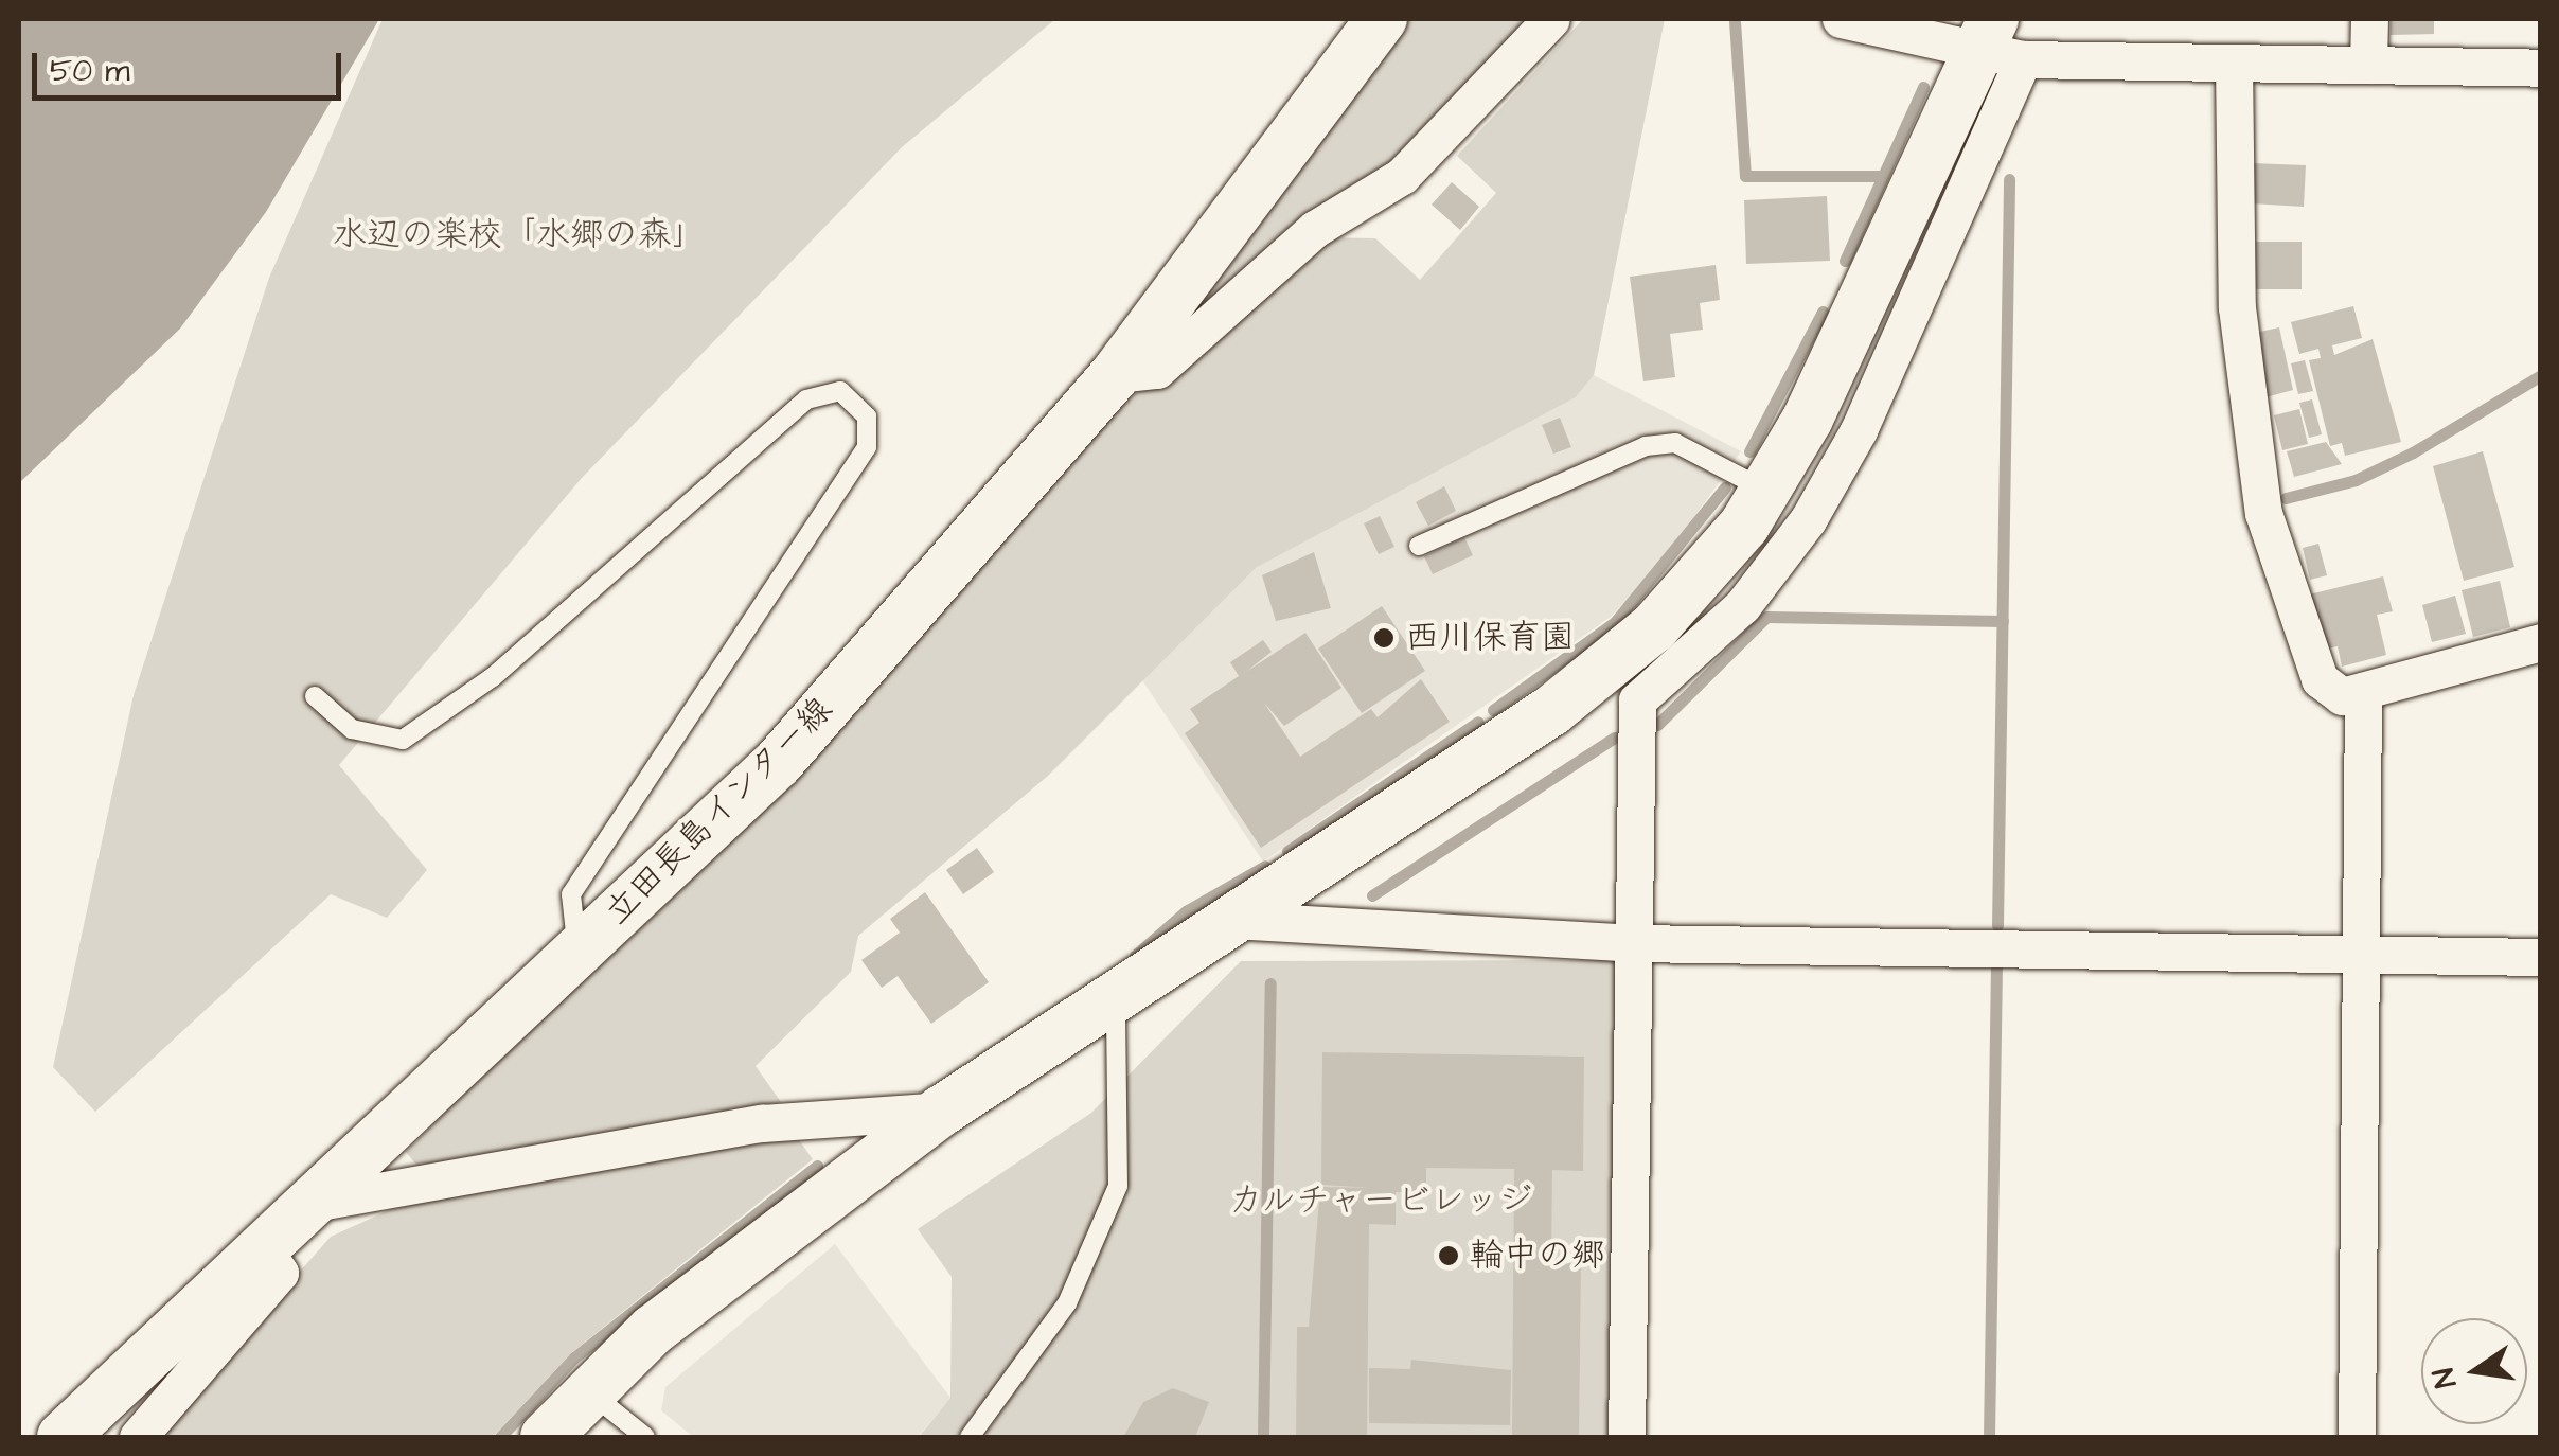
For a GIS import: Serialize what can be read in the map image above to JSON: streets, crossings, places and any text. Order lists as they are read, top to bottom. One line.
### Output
{"streets":{"street":["立田長島インター線"]},"parks":["水辺の楽校「水郷の森」","カルチャービレッジ"],"places":["西川保育園","輪中の郷"],"scale_bar":"50 m","north":"left"}
